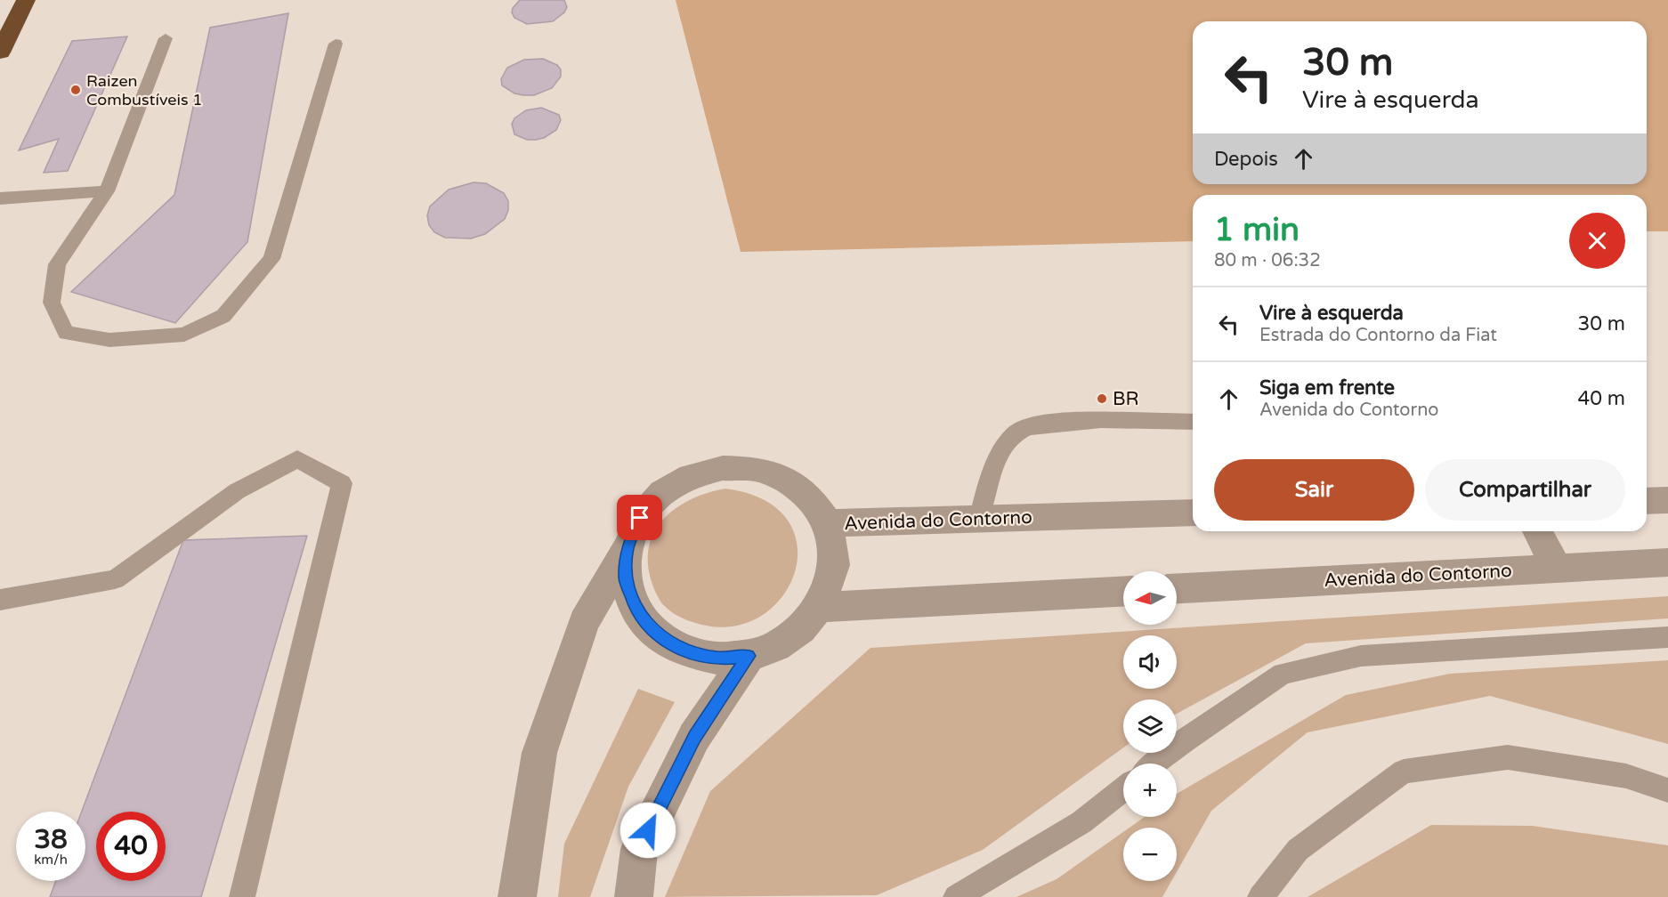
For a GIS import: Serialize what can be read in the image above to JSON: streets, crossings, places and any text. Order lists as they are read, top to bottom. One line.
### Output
{"streets":{"street":["Avenida do Contorno"]},"places":["Raizen Combustíveis 1","BR"],"north":"left","page":{"turn":["30 m","Vire à esquerda"],"then":"Depois","heading":["1 min","80 m · 06:32"],"list":[{"name":"Vire à esquerda","note":"Estrada do Contorno da Fiat","value":"30 m"},{"name":"Siga em frente","note":"Avenida do Contorno","value":"40 m"}],"buttons":["Sair","Compartilhar"],"map_buttons":["+","−"],"speed":"38 km/h","limit":"40"}}
